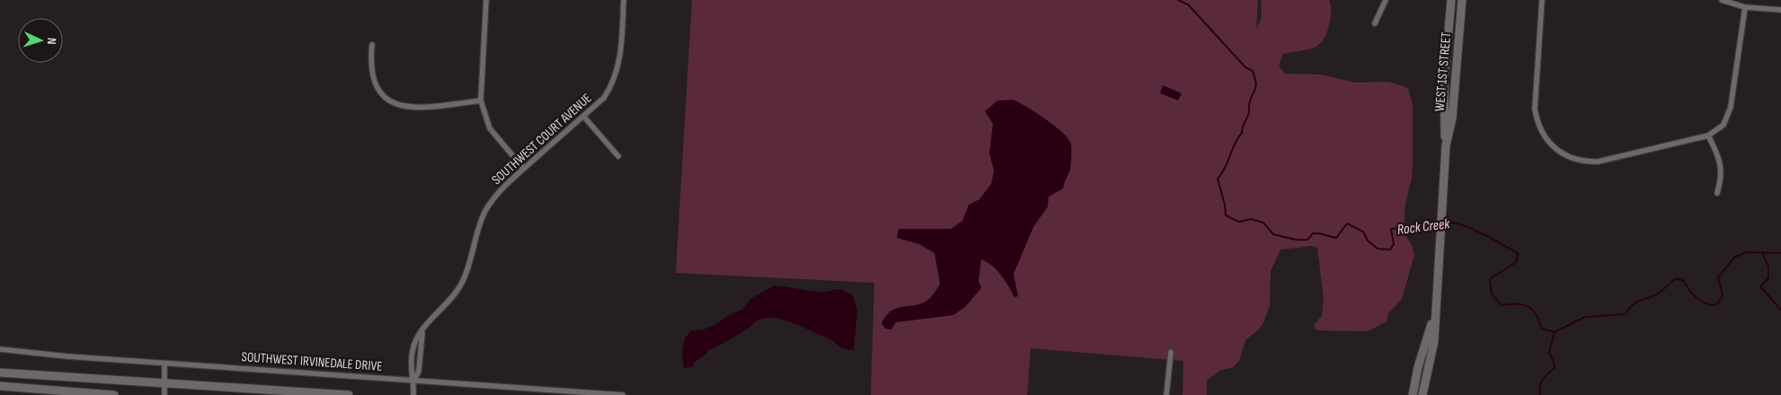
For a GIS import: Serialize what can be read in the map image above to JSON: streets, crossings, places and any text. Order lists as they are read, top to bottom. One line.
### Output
{"streets":{"main road":["WEST 1ST STREET"],"street":["SOUTHWEST COURT AVENUE","SOUTHWEST IRVINEDALE DRIVE"]},"crossings":[["SOUTHWEST COURT AVENUE","SOUTHWEST IRVINEDALE DRIVE"]],"water":["Rock Creek"],"north":"right"}
